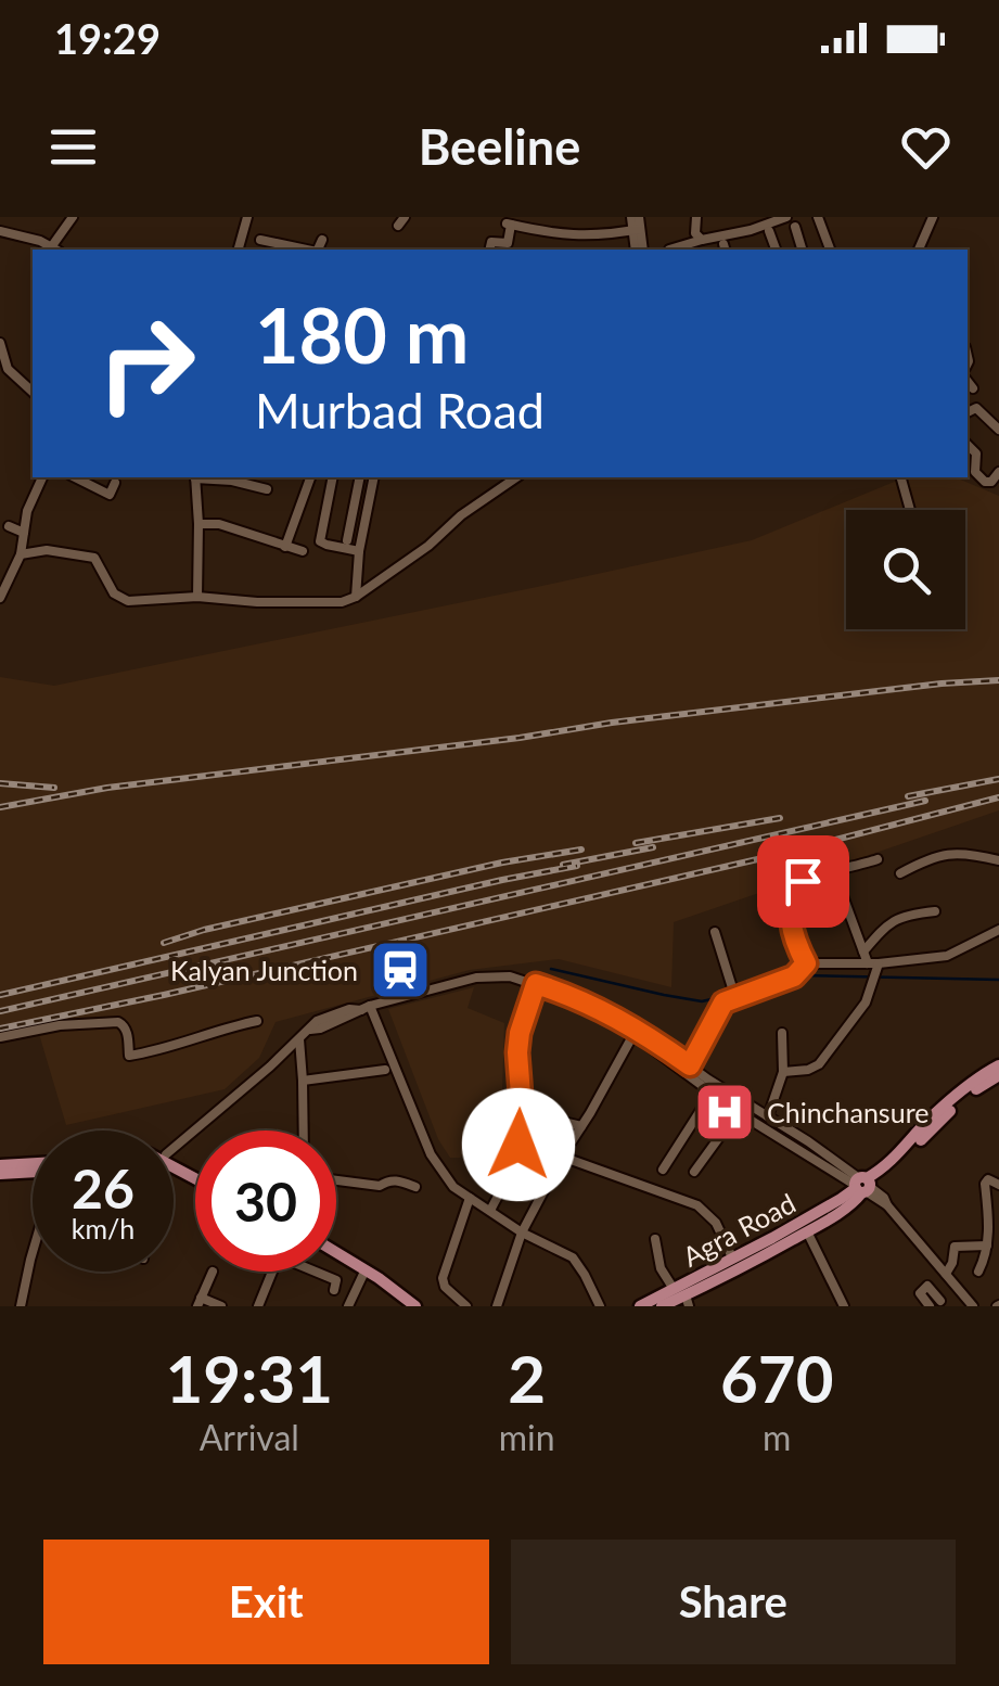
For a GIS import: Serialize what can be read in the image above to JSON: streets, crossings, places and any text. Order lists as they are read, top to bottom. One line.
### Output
{"streets":{"main road":["Agra Road"]},"places":{"station":["Kalyan Junction"],"hospital":["Chinchansure"]},"page":{"status":"19:29","header":"Beeline","turn":["180 m","Murbad Road"],"speed":"26 km/h","limit":"30","eta":["19:31","Arrival","2","min","670","m"],"buttons":["Exit","Share"]}}
